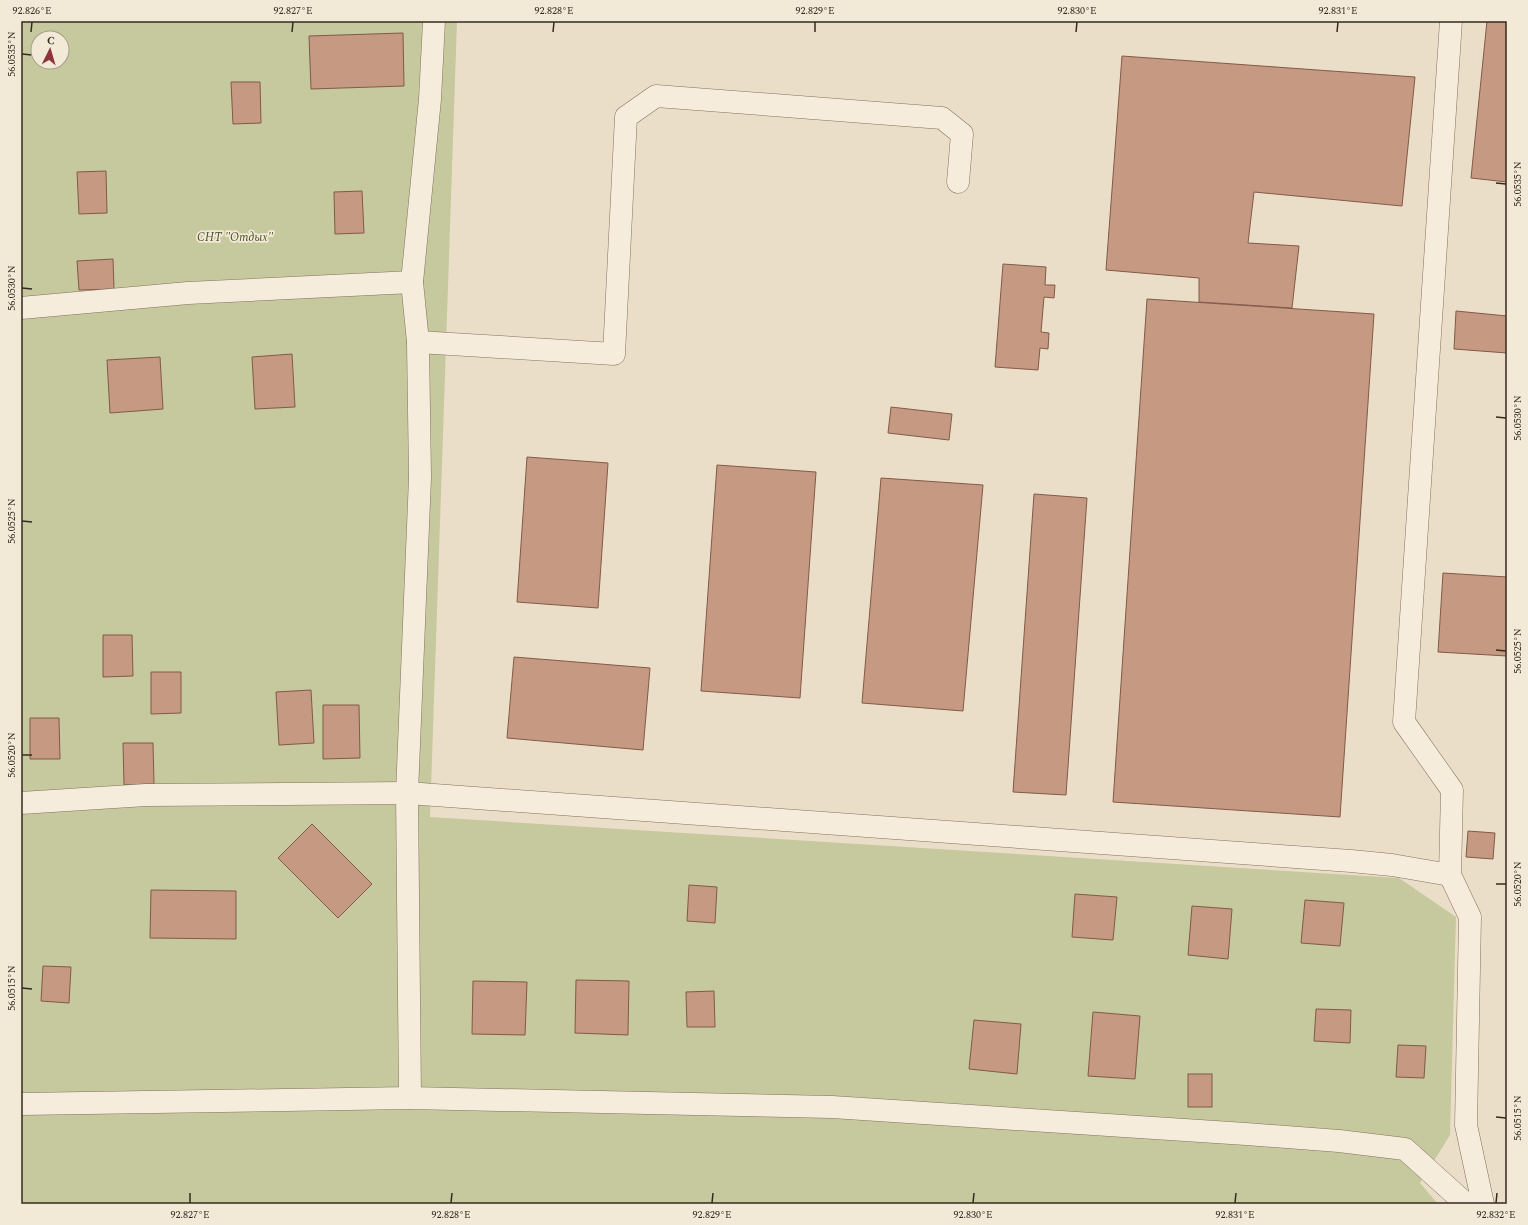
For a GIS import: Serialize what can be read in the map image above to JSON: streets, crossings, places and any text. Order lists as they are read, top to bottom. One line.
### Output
{"parks":["СНТ \"Отдых\""],"north":"top","coordinates":["92.826°E","92.827°E","92.828°E","92.829°E","92.830°E","92.831°E","56.0535°N","56.0530°N","56.0525°N","56.0520°N","56.0515°N","92.832°E"]}
